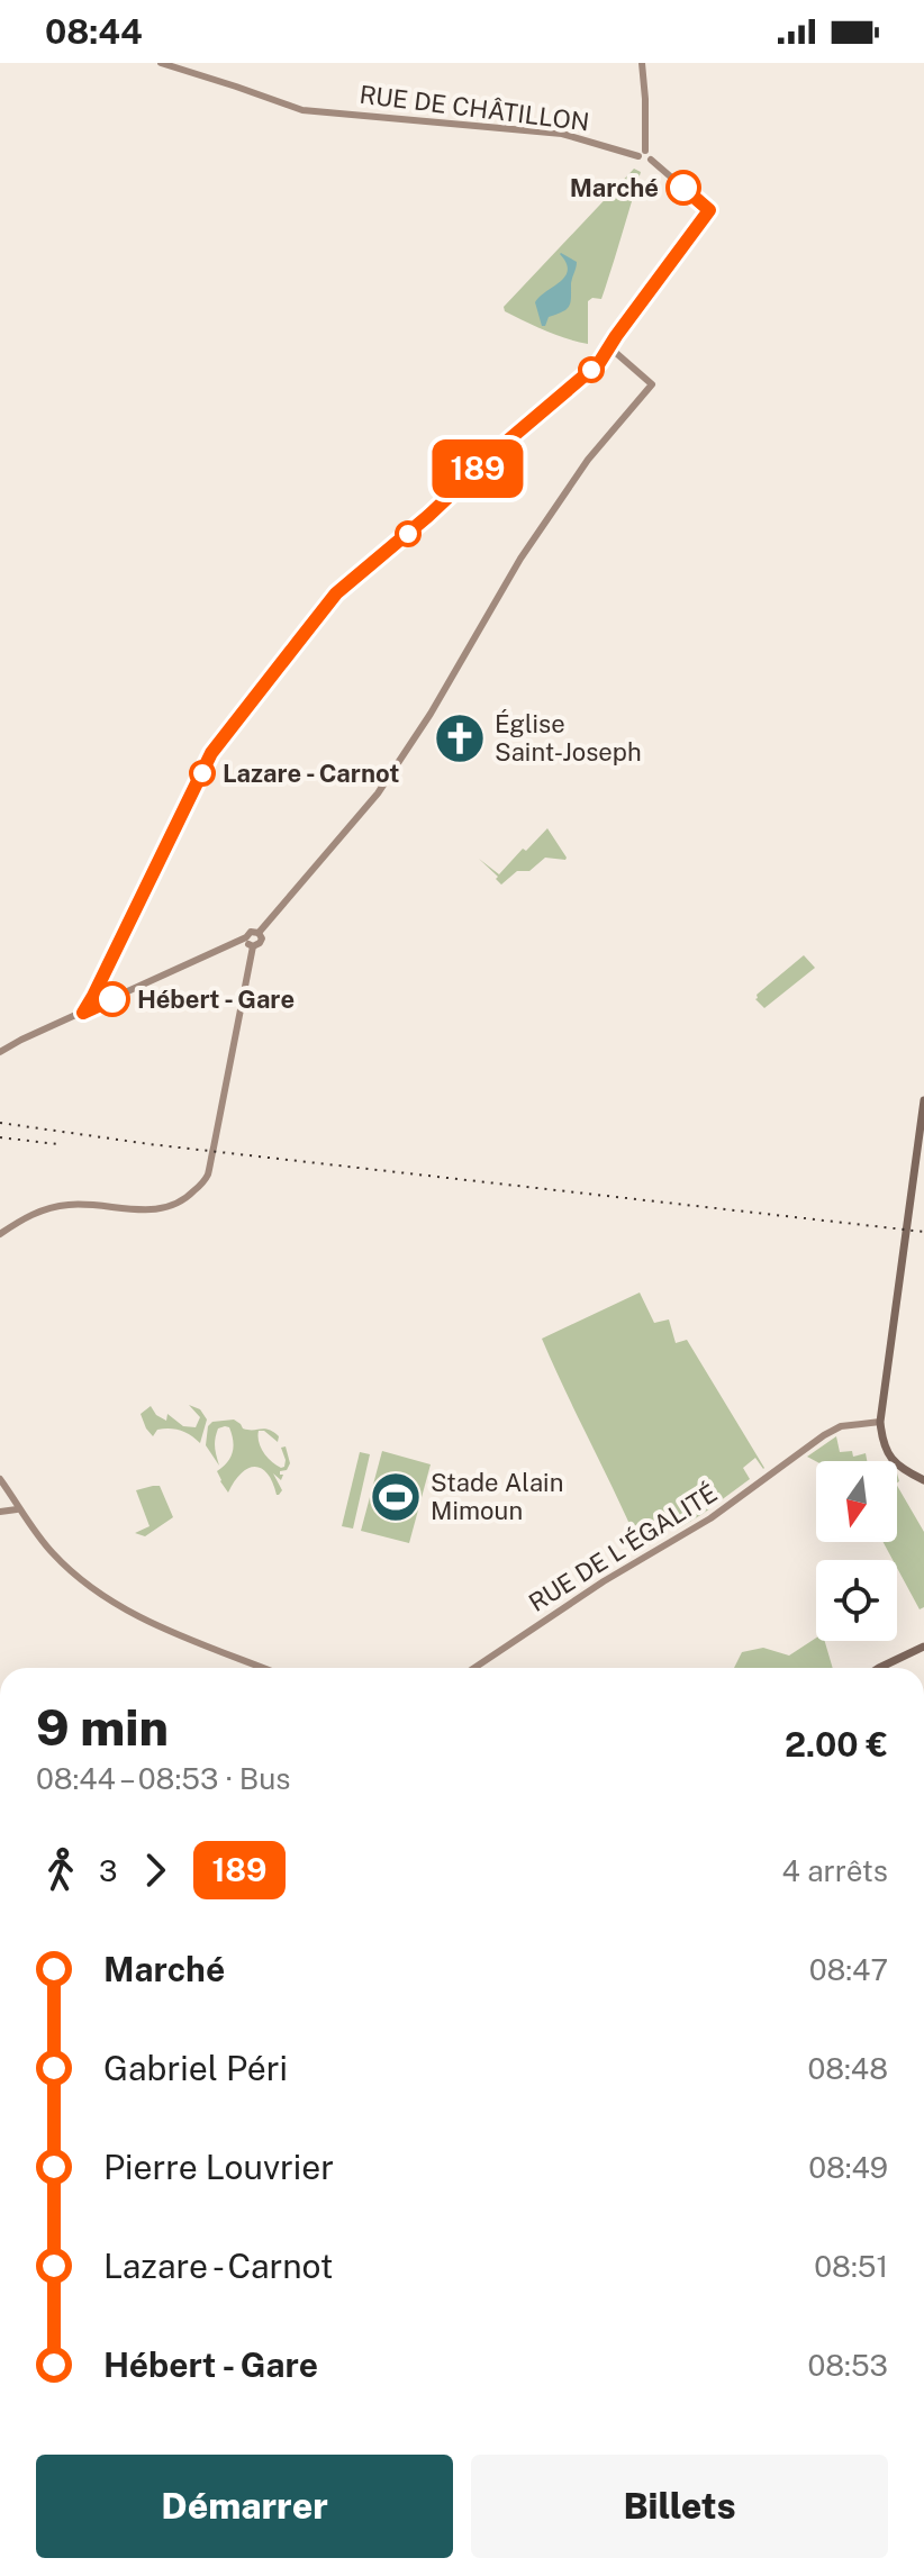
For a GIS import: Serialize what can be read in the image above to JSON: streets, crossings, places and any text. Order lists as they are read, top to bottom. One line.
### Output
{"streets":{"main road":["RUE DE CHÂTILLON","RUE DE L'ÉGALITÉ"]},"places":{"other":["Marché","Lazare - Carnot","Hébert - Gare"],"church":["Église Saint-Joseph"],"sports":["Stade Alain Mimoun"]},"lines":["bus line 189"],"north":"bottom","page":{"status":"08:44","on_map":"189","heading":["9 min","08:44 – 08:53 · Bus","2.00 €"],"legs":["3","189","4 arrêts"],"list":[{"name":"Marché","value":"08:47"},{"name":"Gabriel Péri","value":"08:48"},{"name":"Pierre Louvrier","value":"08:49"},{"name":"Lazare - Carnot","value":"08:51"},{"name":"Hébert - Gare","value":"08:53"}],"buttons":["Démarrer","Billets"]}}
